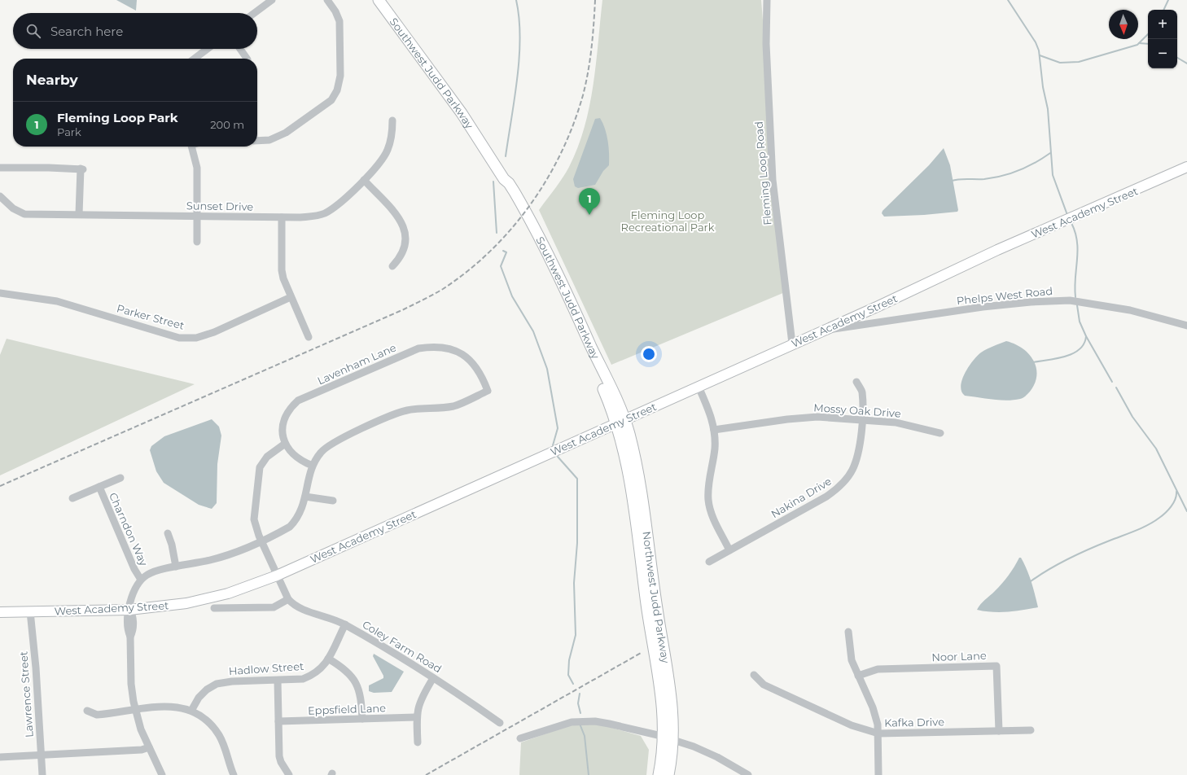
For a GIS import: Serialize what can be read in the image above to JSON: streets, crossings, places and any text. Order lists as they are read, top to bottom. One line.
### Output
{"streets":{"highway":["Southwest Judd Parkway","Northwest Judd Parkway"],"main road":["West Academy Street"],"street":["Fleming Loop Road","Sunset Drive","Phelps West Road","Parker Street","Lavenham Lane","Mossy Oak Drive","Nakina Drive","Charndon Way","Coley Farm Road","Noor Lane","Hadlow Street","Lawrence Street","Eppsfield Lane","Kafka Drive"]},"crossings":[["Southwest Judd Parkway","West Academy Street"],["Southwest Judd Parkway","Northwest Judd Parkway"],["Fleming Loop Road","West Academy Street"],["West Academy Street","Phelps West Road"],["West Academy Street","Northwest Judd Parkway"],["West Academy Street","Coley Farm Road"],["West Academy Street","Lawrence Street"],["Lavenham Lane","Coley Farm Road"],["Mossy Oak Drive","Nakina Drive"],["Coley Farm Road","Hadlow Street"],["Noor Lane","Kafka Drive"]],"parks":["Fleming Loop Recreational Park"],"north":"bottom","page":{"map_buttons":["+","−"],"search":"Search here","heading":"Nearby","list":[{"mark":"1","name":"Fleming Loop Park","note":"Park","value":"200 m"}],"pins":"1"}}
